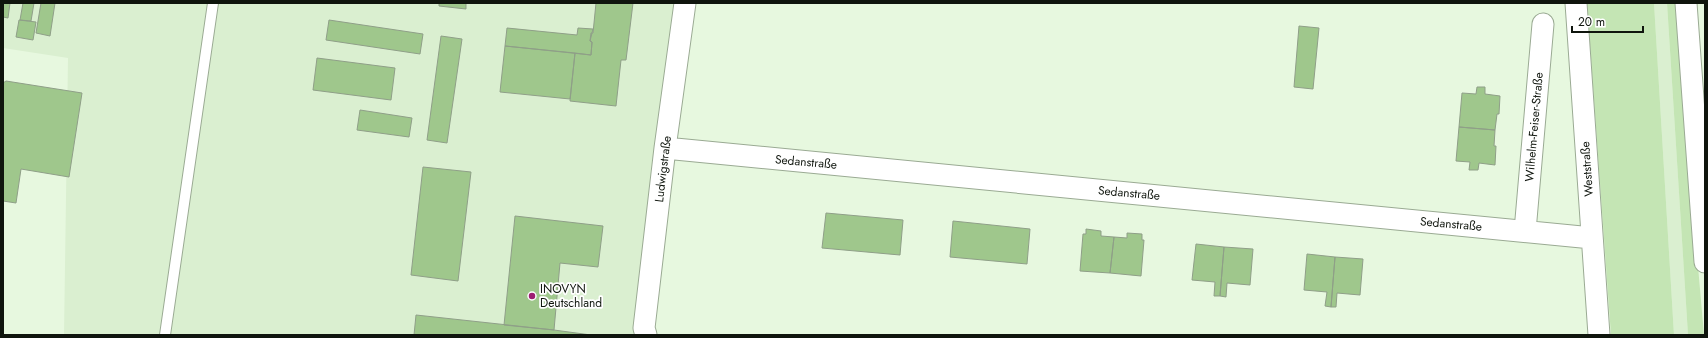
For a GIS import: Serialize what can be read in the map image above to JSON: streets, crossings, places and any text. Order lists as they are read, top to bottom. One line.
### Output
{"streets":{"street":["Wilhelm-Feiser-Straße","Sedanstraße","Ludwigstraße","Weststraße"]},"crossings":[["Wilhelm-Feiser-Straße","Sedanstraße"],["Sedanstraße","Ludwigstraße"],["Sedanstraße","Weststraße"]],"places":["INOVYN Deutschland"],"scale_bar":"20 m"}
